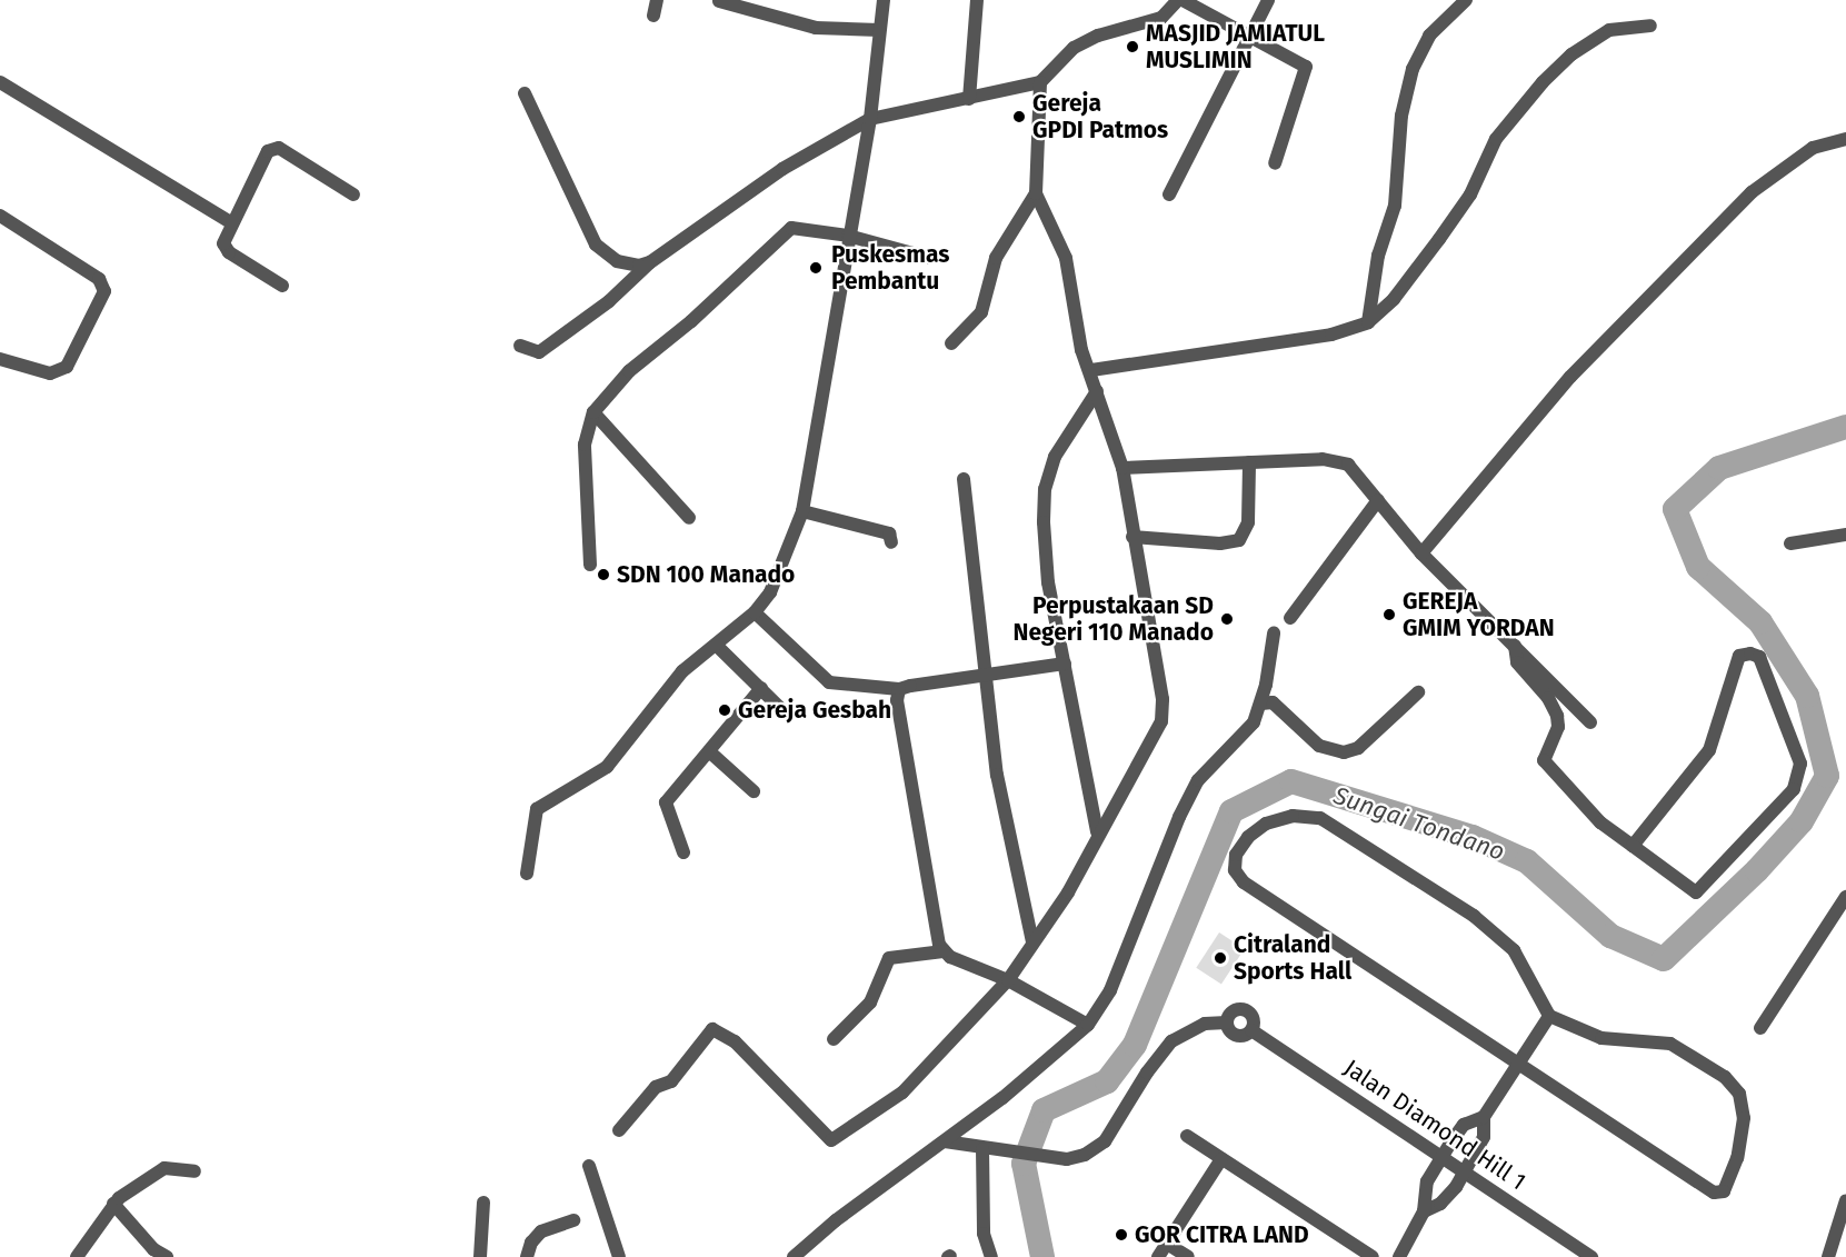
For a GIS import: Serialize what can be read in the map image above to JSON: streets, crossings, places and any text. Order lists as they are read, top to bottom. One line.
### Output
{"streets":{"street":["Jalan Diamond Hill 1"]},"water":["Sungai Tondano"],"places":["MASJID JAMIATUL MUSLIMIN","Gereja GPDI Patmos","Puskesmas Pembantu","SDN 100 Manado","GEREJA GMIM YORDAN","Perpustakaan SD Negeri 110 Manado","Gereja Gesbah","Citraland Sports Hall","GOR CITRA LAND"]}
